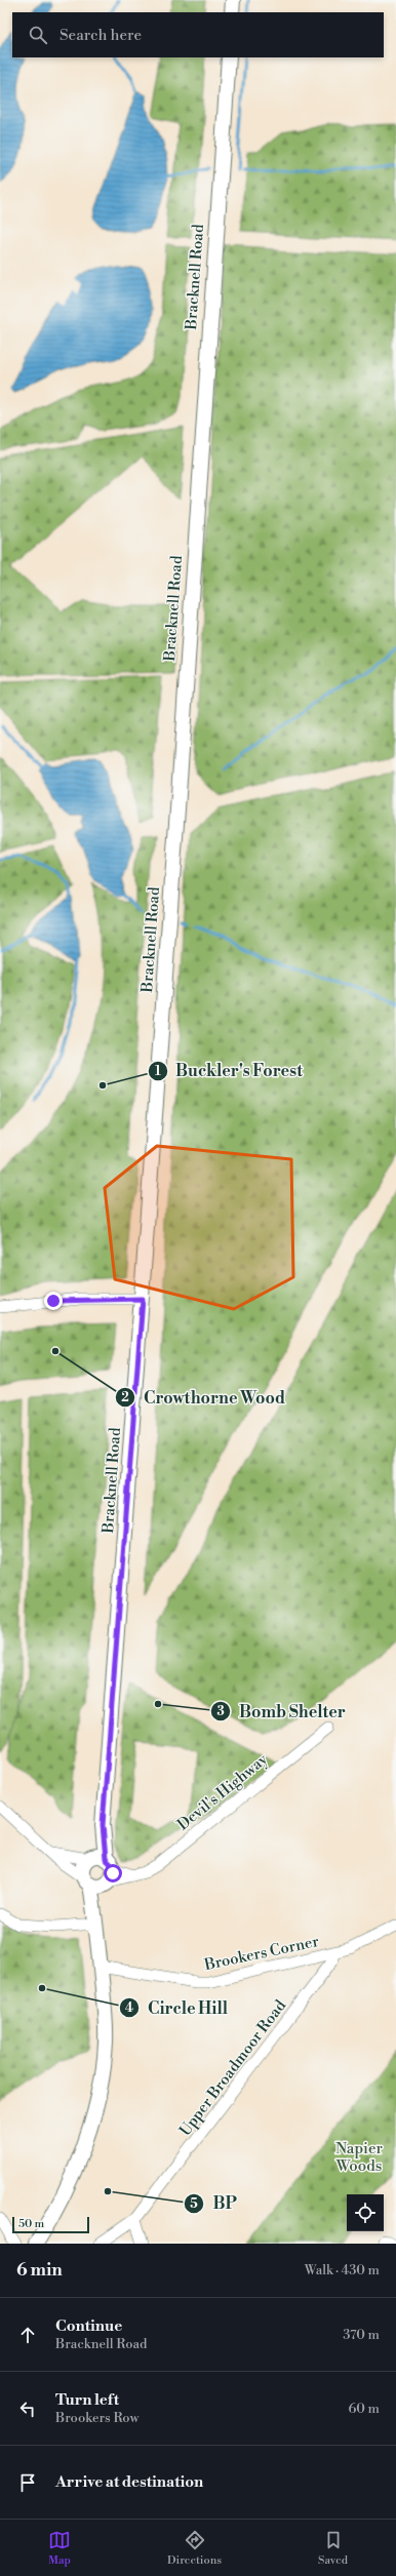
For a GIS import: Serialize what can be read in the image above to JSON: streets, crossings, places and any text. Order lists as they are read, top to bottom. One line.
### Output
{"streets":{"main road":["Bracknell Road"],"street":["Devil's Highway","Brookers Corner","Upper Broadmoor Road"]},"crossings":[["Bracknell Road","Devil's Highway"],["Bracknell Road","Brookers Corner"],["Brookers Corner","Upper Broadmoor Road"]],"parks":["Napier Woods"],"places":["Buckler's Forest","Crowthorne Wood","Bomb Shelter","Circle Hill","BP"],"scale_bar":"50 m","page":{"search":"Search here","scale":"50 m","heading":["6 min","Walk · 430 m"],"list":[["Continue","Bracknell Road","370 m"],["Turn left","Brookers Row","60 m"],"Arrive at destination"],"nav":["Map","Directions","Saved"]}}
